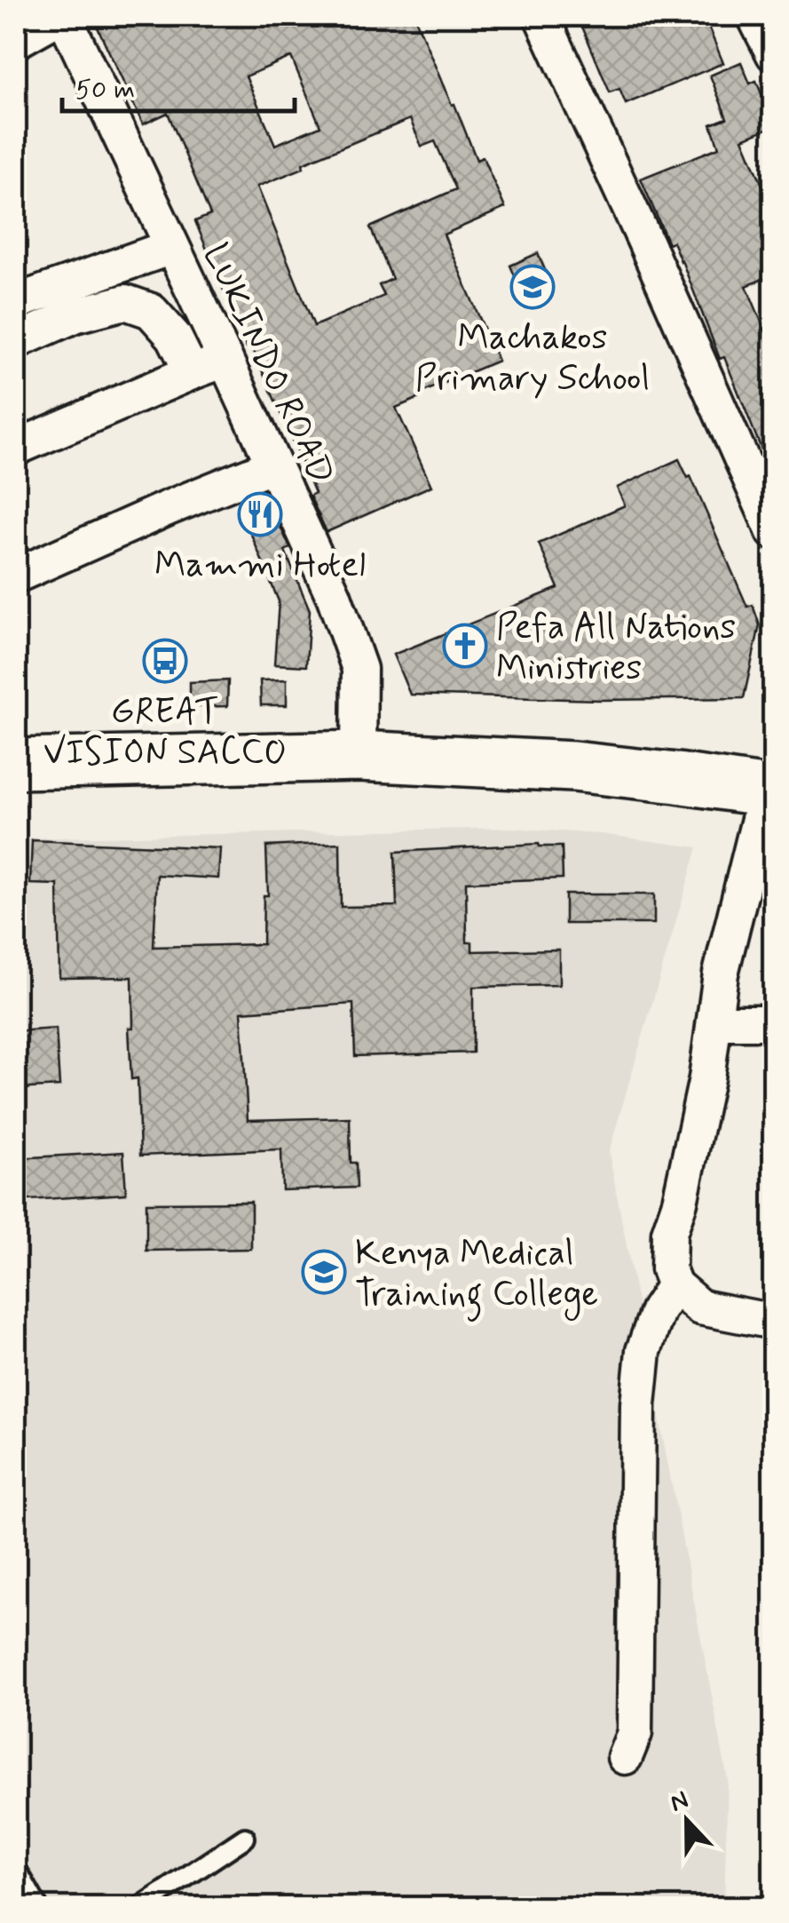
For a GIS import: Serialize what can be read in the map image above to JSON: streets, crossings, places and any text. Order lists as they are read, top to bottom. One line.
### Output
{"streets":{"street":["LUKINDO ROAD"]},"places":{"school or university":["Machakos Primary School","Kenya Medical Training College"],"restaurant":["Mammi Hotel"],"church":["Pefa All Nations Ministries"],"bus stop":["GREAT VISION SACCO"]},"scale_bar":"50 m","north":"top"}
